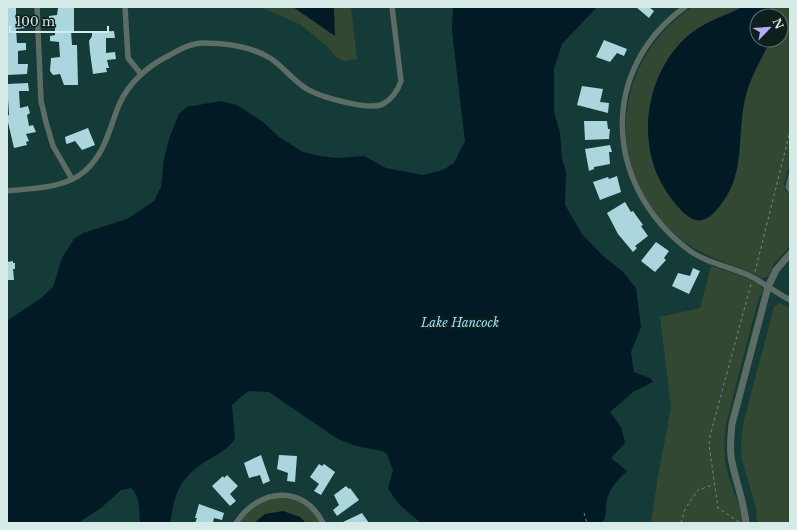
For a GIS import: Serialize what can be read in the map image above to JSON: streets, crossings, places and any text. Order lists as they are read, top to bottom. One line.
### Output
{"water":["Lake Hancock"],"scale_bar":"100 m","north":"top right"}
